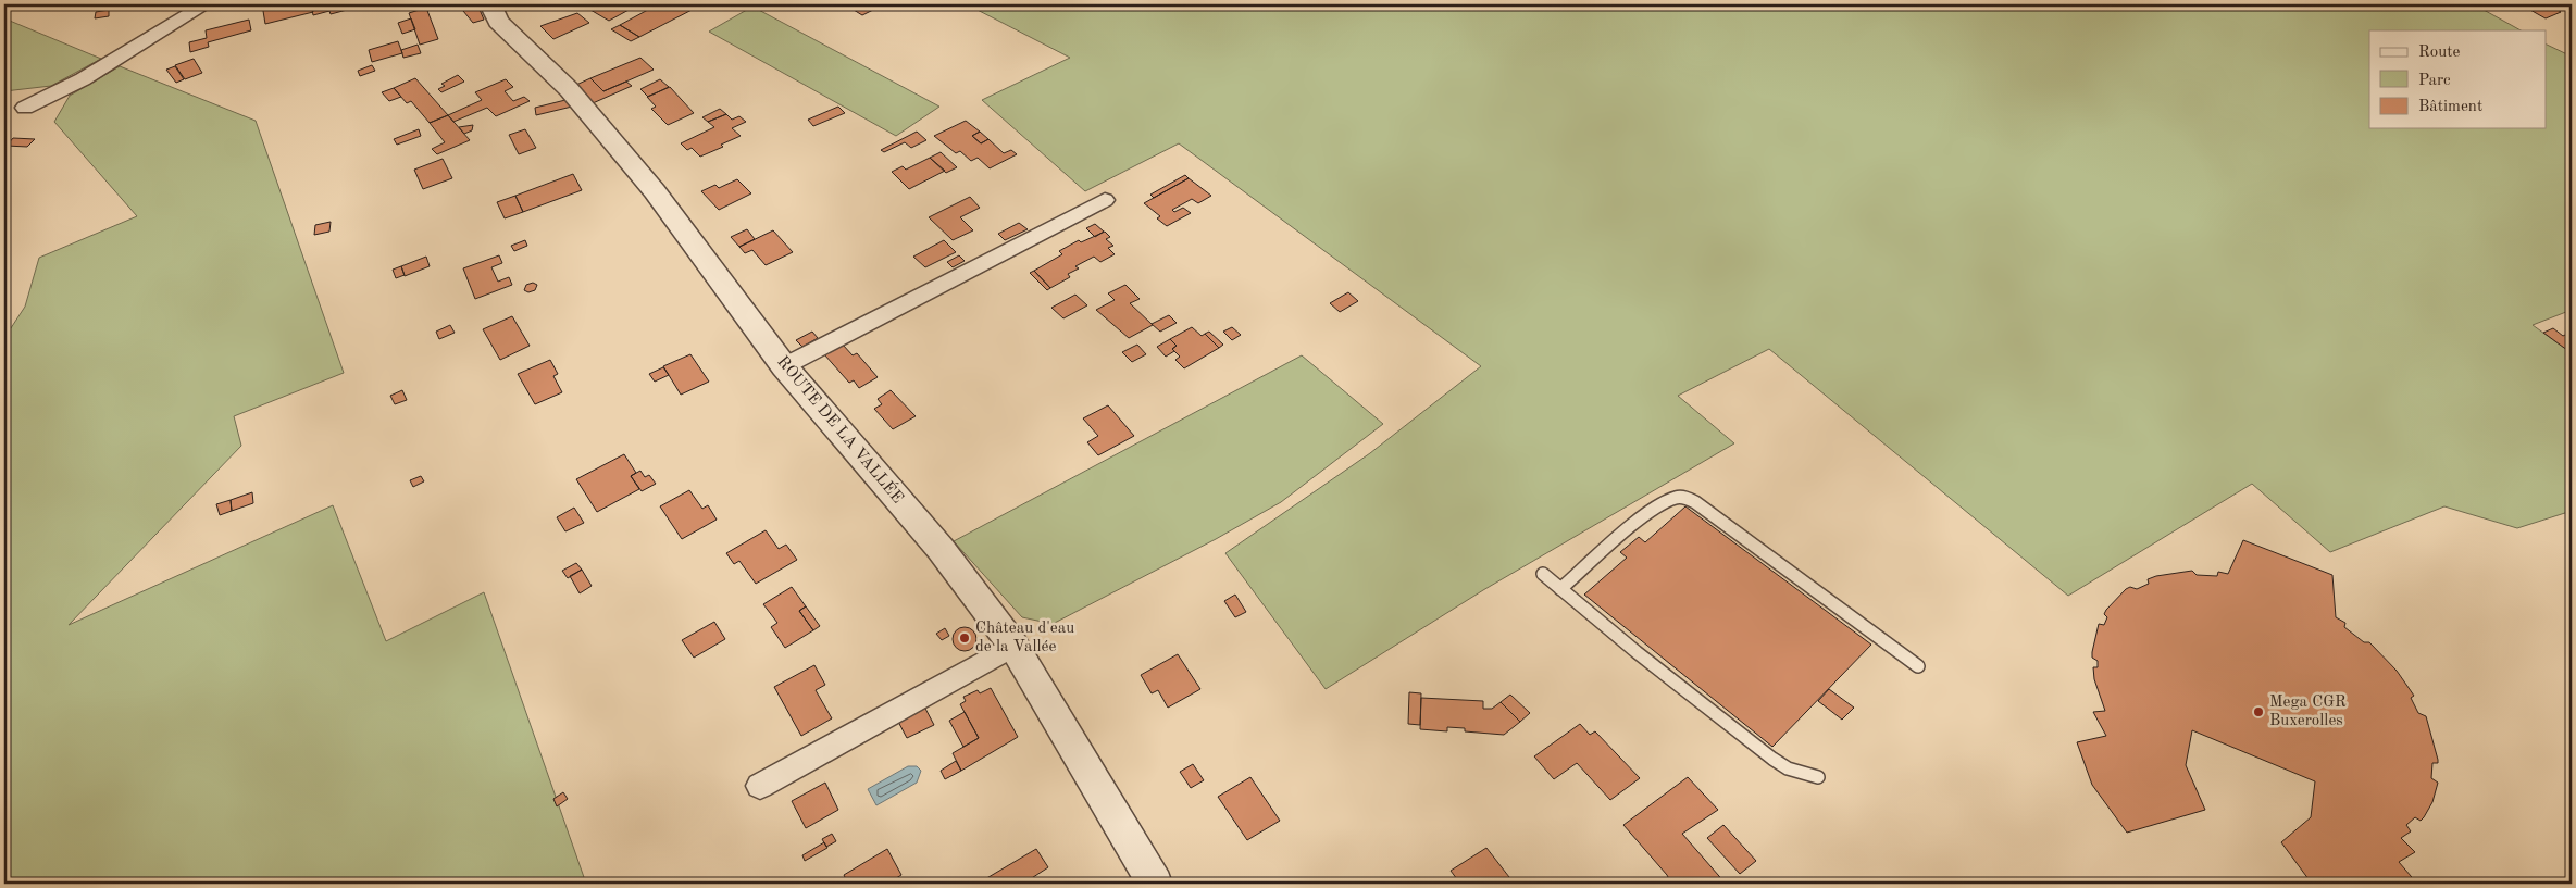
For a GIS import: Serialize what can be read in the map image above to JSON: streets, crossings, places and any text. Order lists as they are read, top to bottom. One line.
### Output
{"streets":{"street":["ROUTE DE LA VALLÉE"]},"places":["Château d'eau de la Vallée","Mega CGR Buxerolles"],"legend":["Route","Parc","Bâtiment"]}
